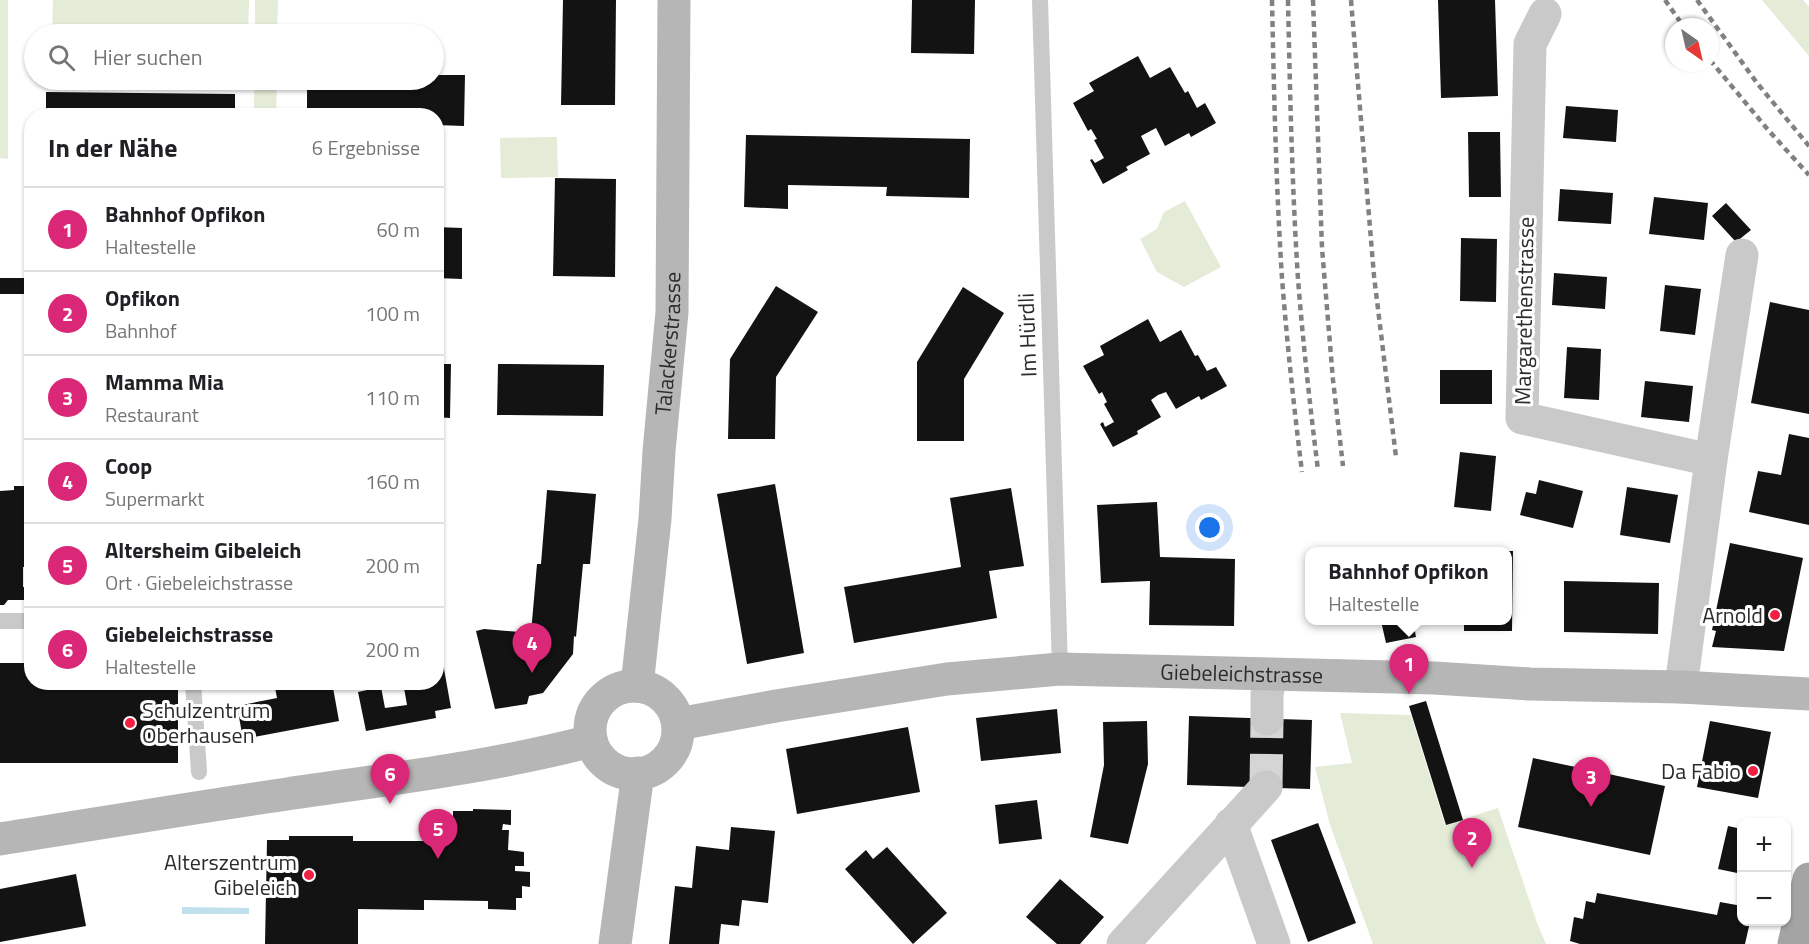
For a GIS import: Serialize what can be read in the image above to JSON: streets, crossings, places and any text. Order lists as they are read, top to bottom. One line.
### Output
{"streets":{"street":["Margarethenstrasse","Talackerstrasse","Giebeleichstrasse"],"lane":["Im Hürdli"]},"crossings":[["Im Hürdli","Giebeleichstrasse"],["Talackerstrasse","Giebeleichstrasse"]],"places":["Arnold","Schulzentrum Oberhausen","Da Fabio","Alterszentrum Gibeleich"],"north":"bottom right","page":{"search":"Hier suchen","heading":["In der Nähe","6 Ergebnisse"],"list":[{"mark":"1","name":"Bahnhof Opfikon","note":"Haltestelle","value":"60 m"},{"mark":"2","name":"Opfikon","note":"Bahnhof","value":"100 m"},{"mark":"3","name":"Mamma Mia","note":"Restaurant","value":"110 m"},{"mark":"4","name":"Coop","note":"Supermarkt","value":"160 m"},{"mark":"5","name":"Altersheim Gibeleich","note":"Ort · Giebeleichstrasse","value":"200 m"},{"mark":"6","name":"Giebeleichstrasse","note":"Haltestelle","value":"200 m"}],"popup":["Bahnhof Opfikon","Haltestelle"],"pins":["4","1","6","3","5","2"],"map_buttons":["+","−"]}}
